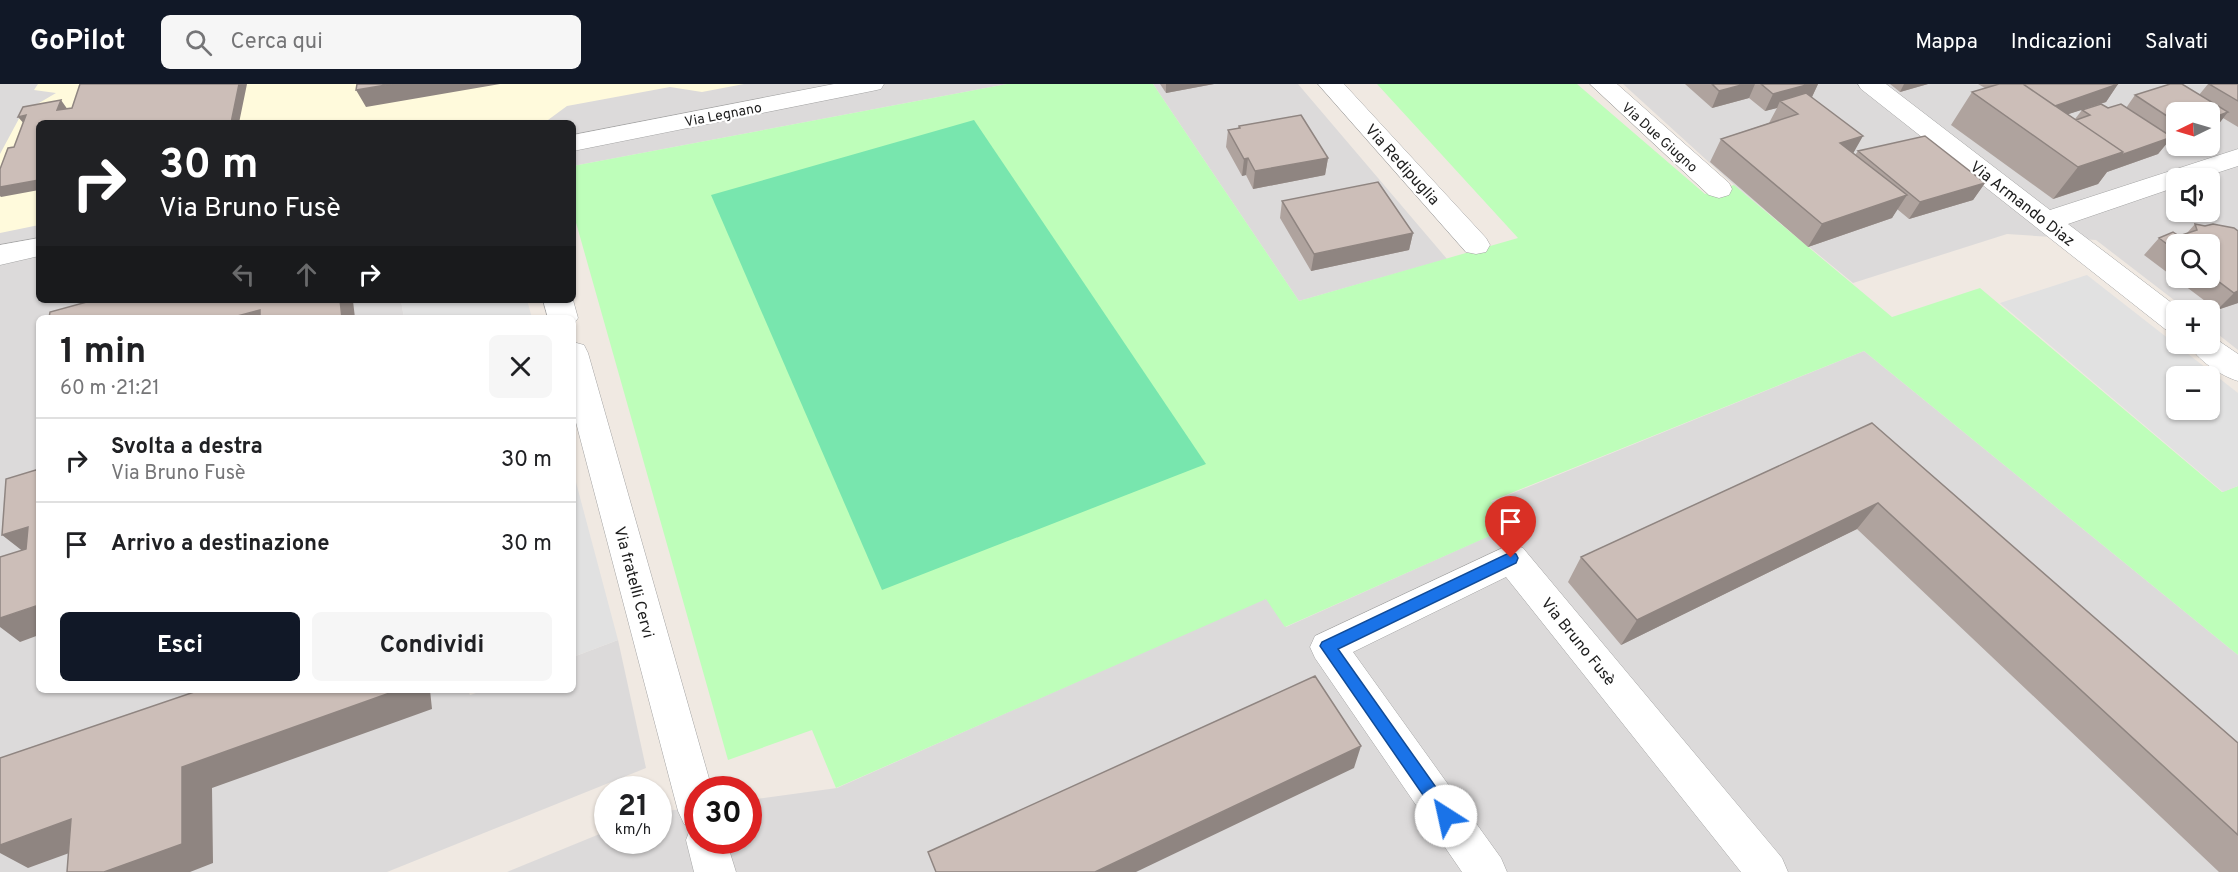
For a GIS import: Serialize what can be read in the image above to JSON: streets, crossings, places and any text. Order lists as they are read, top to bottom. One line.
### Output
{"streets":{"street":["Via Legnano","Via Due Giugno","Via Redipuglia","Via Armando Diaz","Via fratelli Cervi","Via Bruno Fusè"]},"north":"left","page":{"header":"GoPilot","search":"Cerca qui","nav":["Mappa","Indicazioni","Salvati"],"map_buttons":["+","−"],"turn":["30 m","Via Bruno Fusè"],"heading":["1 min","60 m · 21:21"],"list":[{"name":"Svolta a destra","note":"Via Bruno Fusè","value":"30 m"},{"name":"Arrivo a destinazione","value":"30 m"}],"buttons":["Esci","Condividi"],"speed":"21 km/h","limit":"30"}}
